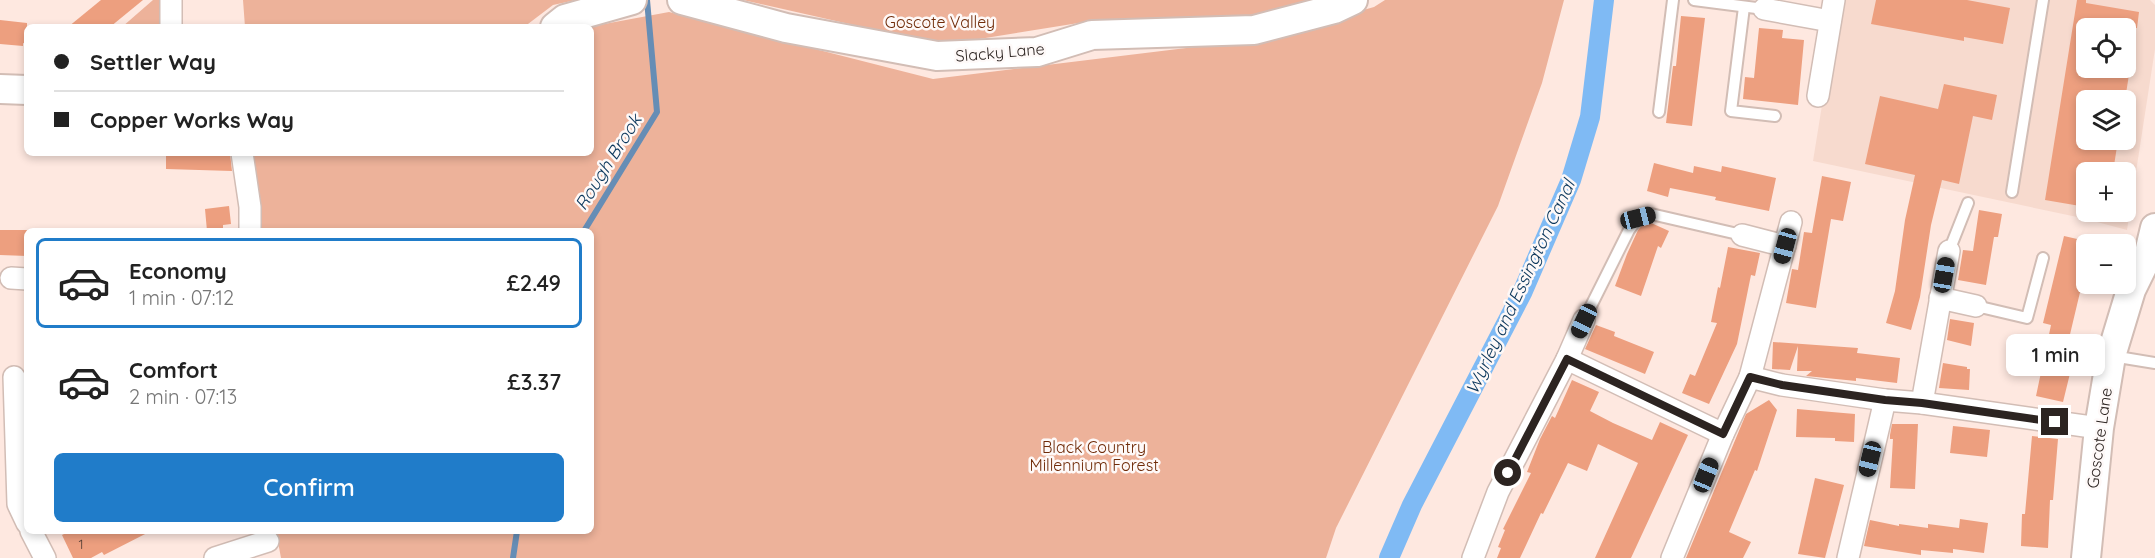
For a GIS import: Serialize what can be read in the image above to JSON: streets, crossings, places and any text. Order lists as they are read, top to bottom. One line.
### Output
{"streets":{"street":["Slacky Lane","Goscote Lane"]},"water":["Rough Brook","Wyrley and Essington Canal"],"parks":["Goscote Valley","Black Country Millennium Forest"],"house_numbers":["1"],"page":{"map_buttons":["+","−"],"banner":["Settler Way","Copper Works Way"],"list":[{"name":"Economy","note":"1 min · 07:12","value":"£2.49"},{"name":"Comfort","note":"2 min · 07:13","value":"£3.37"}],"bubble":"1 min","buttons":"Confirm"}}
